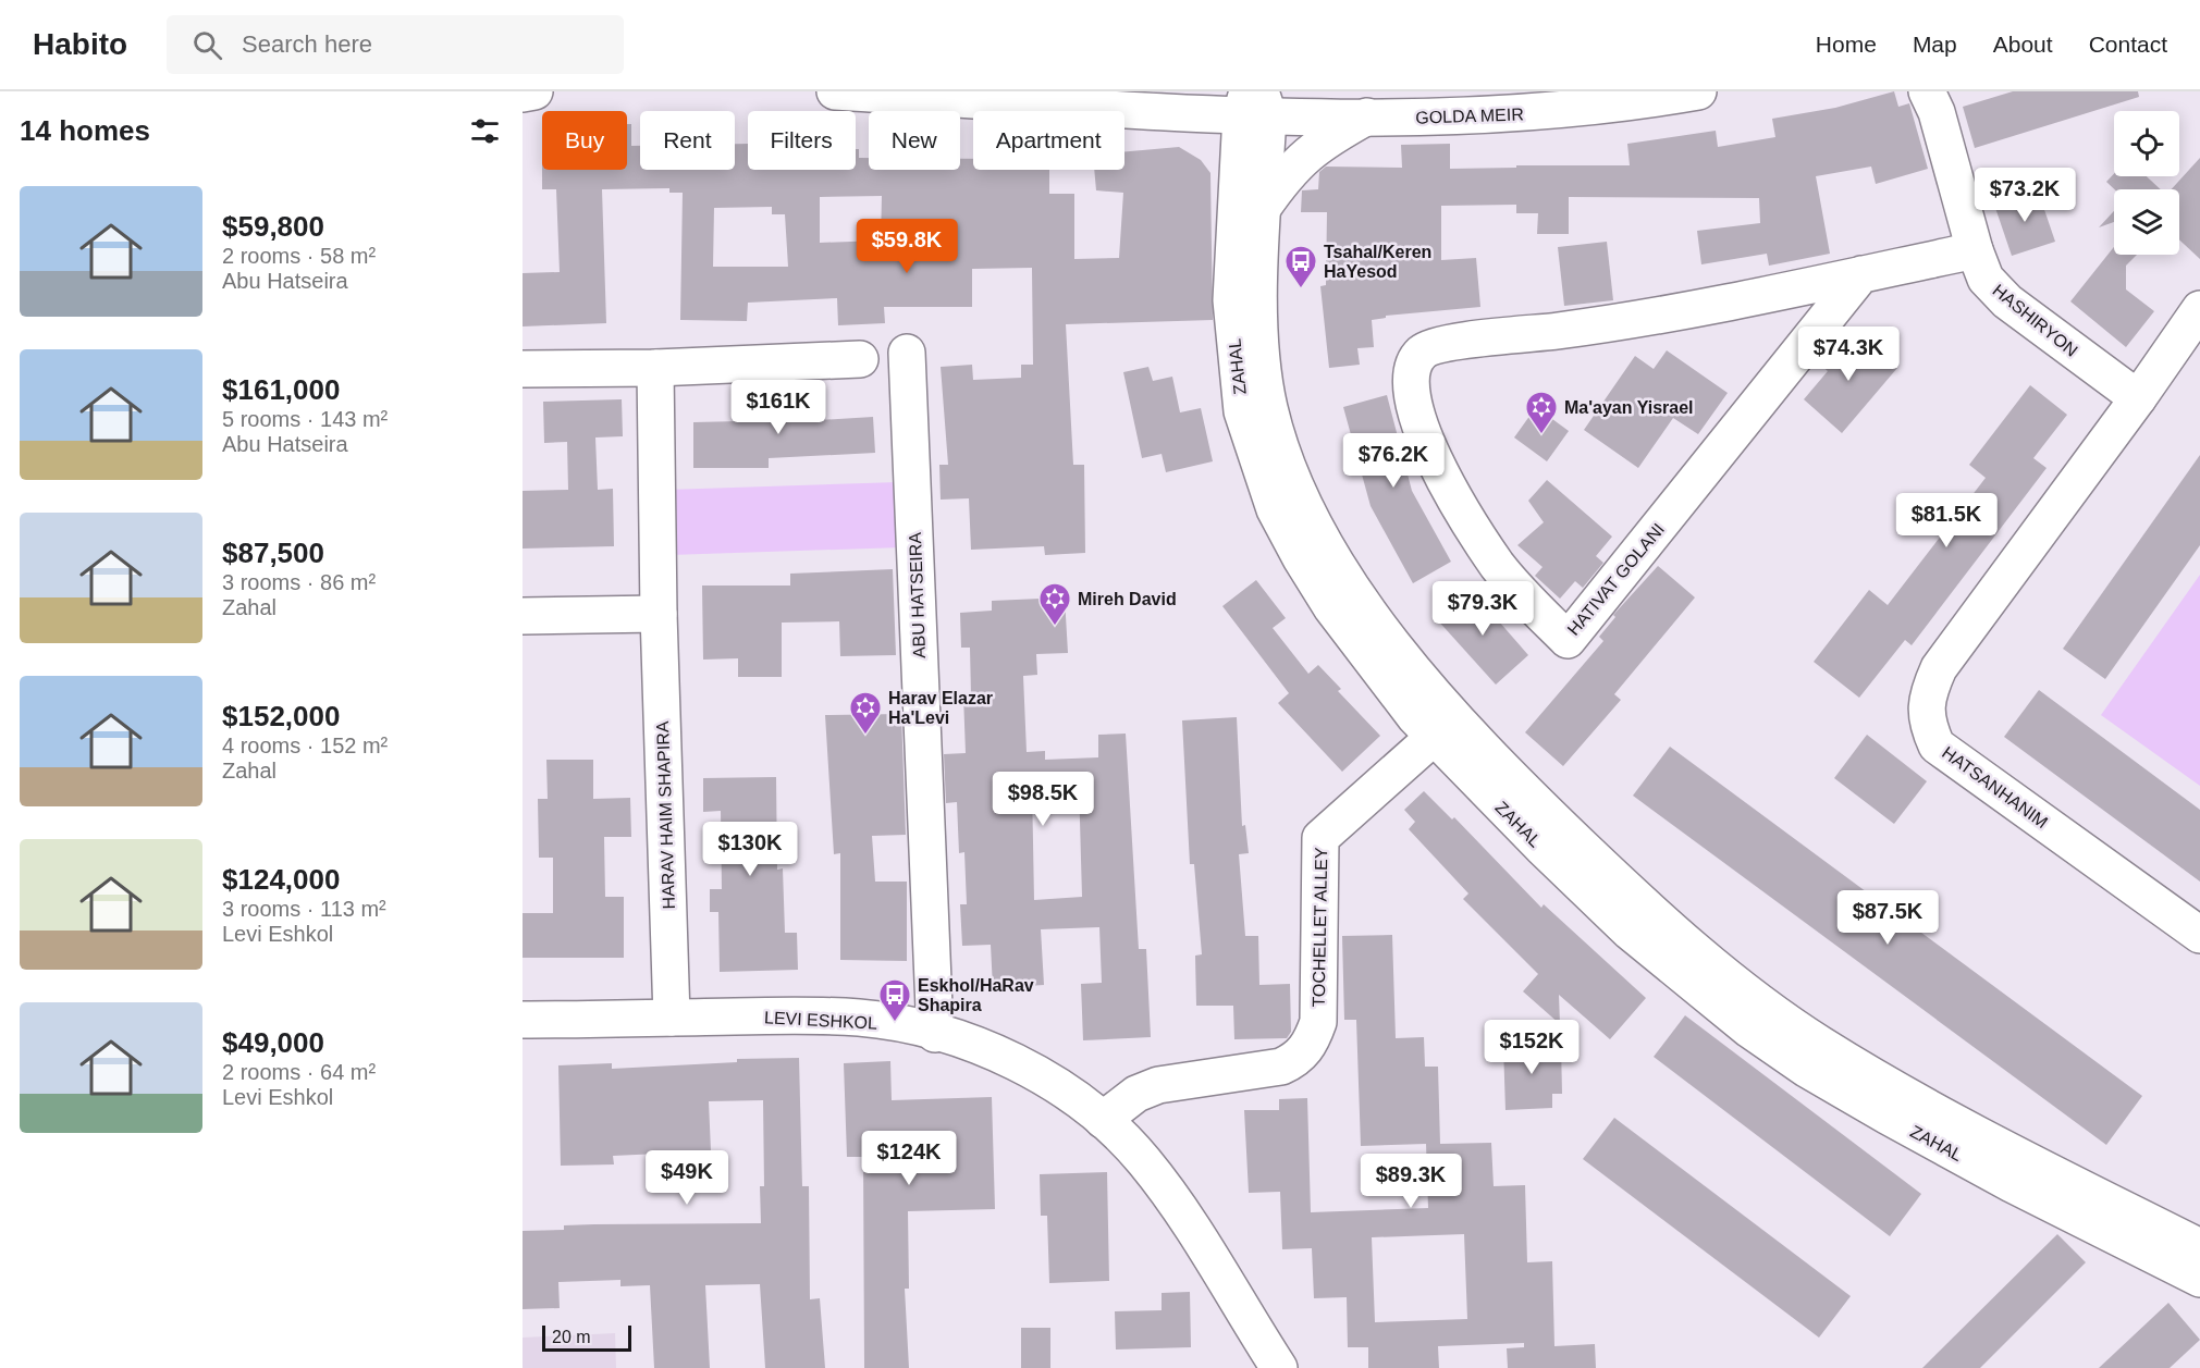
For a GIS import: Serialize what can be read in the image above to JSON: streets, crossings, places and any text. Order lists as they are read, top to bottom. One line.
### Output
{"streets":{"street":["GOLDA MEIR","HASHIRYON","ZAHAL","HATIVAT GOLANI","ABU HATSEIRA","HATSANHANIM","HARAV HAIM SHAPIRA","TOCHELLET ALLEY","LEVI ESHKOL"]},"crossings":[["GOLDA MEIR","ZAHAL"],["HASHIRYON","HATIVAT GOLANI"],["HASHIRYON","HATSANHANIM"],["ZAHAL","TOCHELLET ALLEY"],["ABU HATSEIRA","LEVI ESHKOL"],["HARAV HAIM SHAPIRA","LEVI ESHKOL"],["TOCHELLET ALLEY","LEVI ESHKOL"]],"places":{"bus stop":["Tsahal/Keren HaYesod","Eskhol/HaRav Shapira"],"synagogue":["Ma'ayan Yisrael","Mireh David","Harav Elazar Ha'Levi"]},"scale_bar":"20 m","page":{"header":"Habito","search":"Search here","nav":["Home","Map","About","Contact"],"heading":"14 homes","chip":["Buy","Rent","Filters","New","Apartment"],"price":["$73.2K","$59.8K","$74.3K","$161K","$76.2K","$81.5K","$79.3K","$98.5K","$130K","$87.5K","$152K","$124K","$49K","$89.3K"],"list":[{"name":"$59,800","note":"2 rooms · 58 m² · Abu Hatseira"},{"name":"$161,000","note":"5 rooms · 143 m² · Abu Hatseira"},{"name":"$87,500","note":"3 rooms · 86 m² · Zahal"},{"name":"$152,000","note":"4 rooms · 152 m² · Zahal"},{"name":"$124,000","note":"3 rooms · 113 m² · Levi Eshkol"},{"name":"$49,000","note":"2 rooms · 64 m² · Levi Eshkol"}],"scale":"20 m"}}
